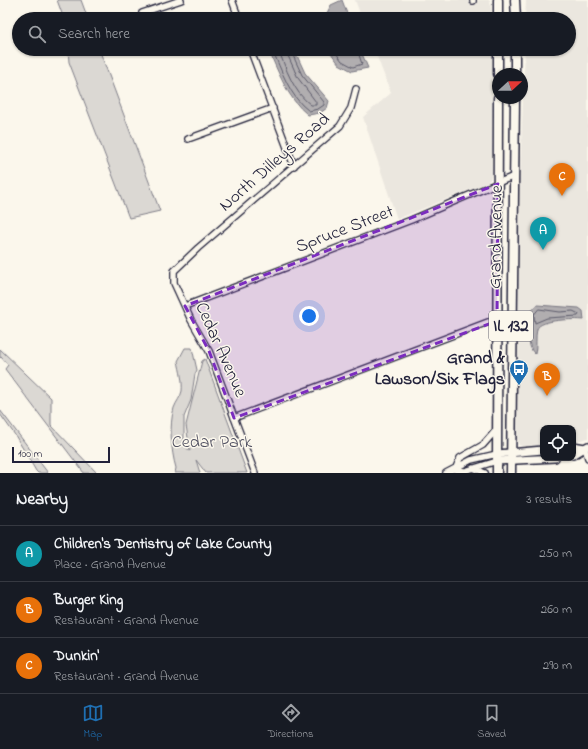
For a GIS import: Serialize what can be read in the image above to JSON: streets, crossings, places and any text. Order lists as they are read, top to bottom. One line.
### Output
{"streets":{"main road":["Grand Avenue","IL 132"],"street":["North Dilleys Road","Spruce Street","Cedar Avenue"]},"crossings":[["North Dilleys Road","Cedar Avenue"],["Spruce Street","Grand Avenue"],["Spruce Street","Cedar Avenue"]],"parks":["Cedar Park"],"places":{"bus stop":["Grand & Lawson/Six Flags"]},"scale_bar":"100 m","north":"right","page":{"search":"Search here","pins":["C","A","B"],"scale":"100 m","heading":["Nearby","3 results"],"list":[{"mark":"A","name":"Children's Dentistry of Lake County","note":"Place · Grand Avenue","value":"250 m"},{"mark":"B","name":"Burger King","note":"Restaurant · Grand Avenue","value":"260 m"},{"mark":"C","name":"Dunkin'","note":"Restaurant · Grand Avenue","value":"290 m"}],"nav":["Map","Directions","Saved"]}}
